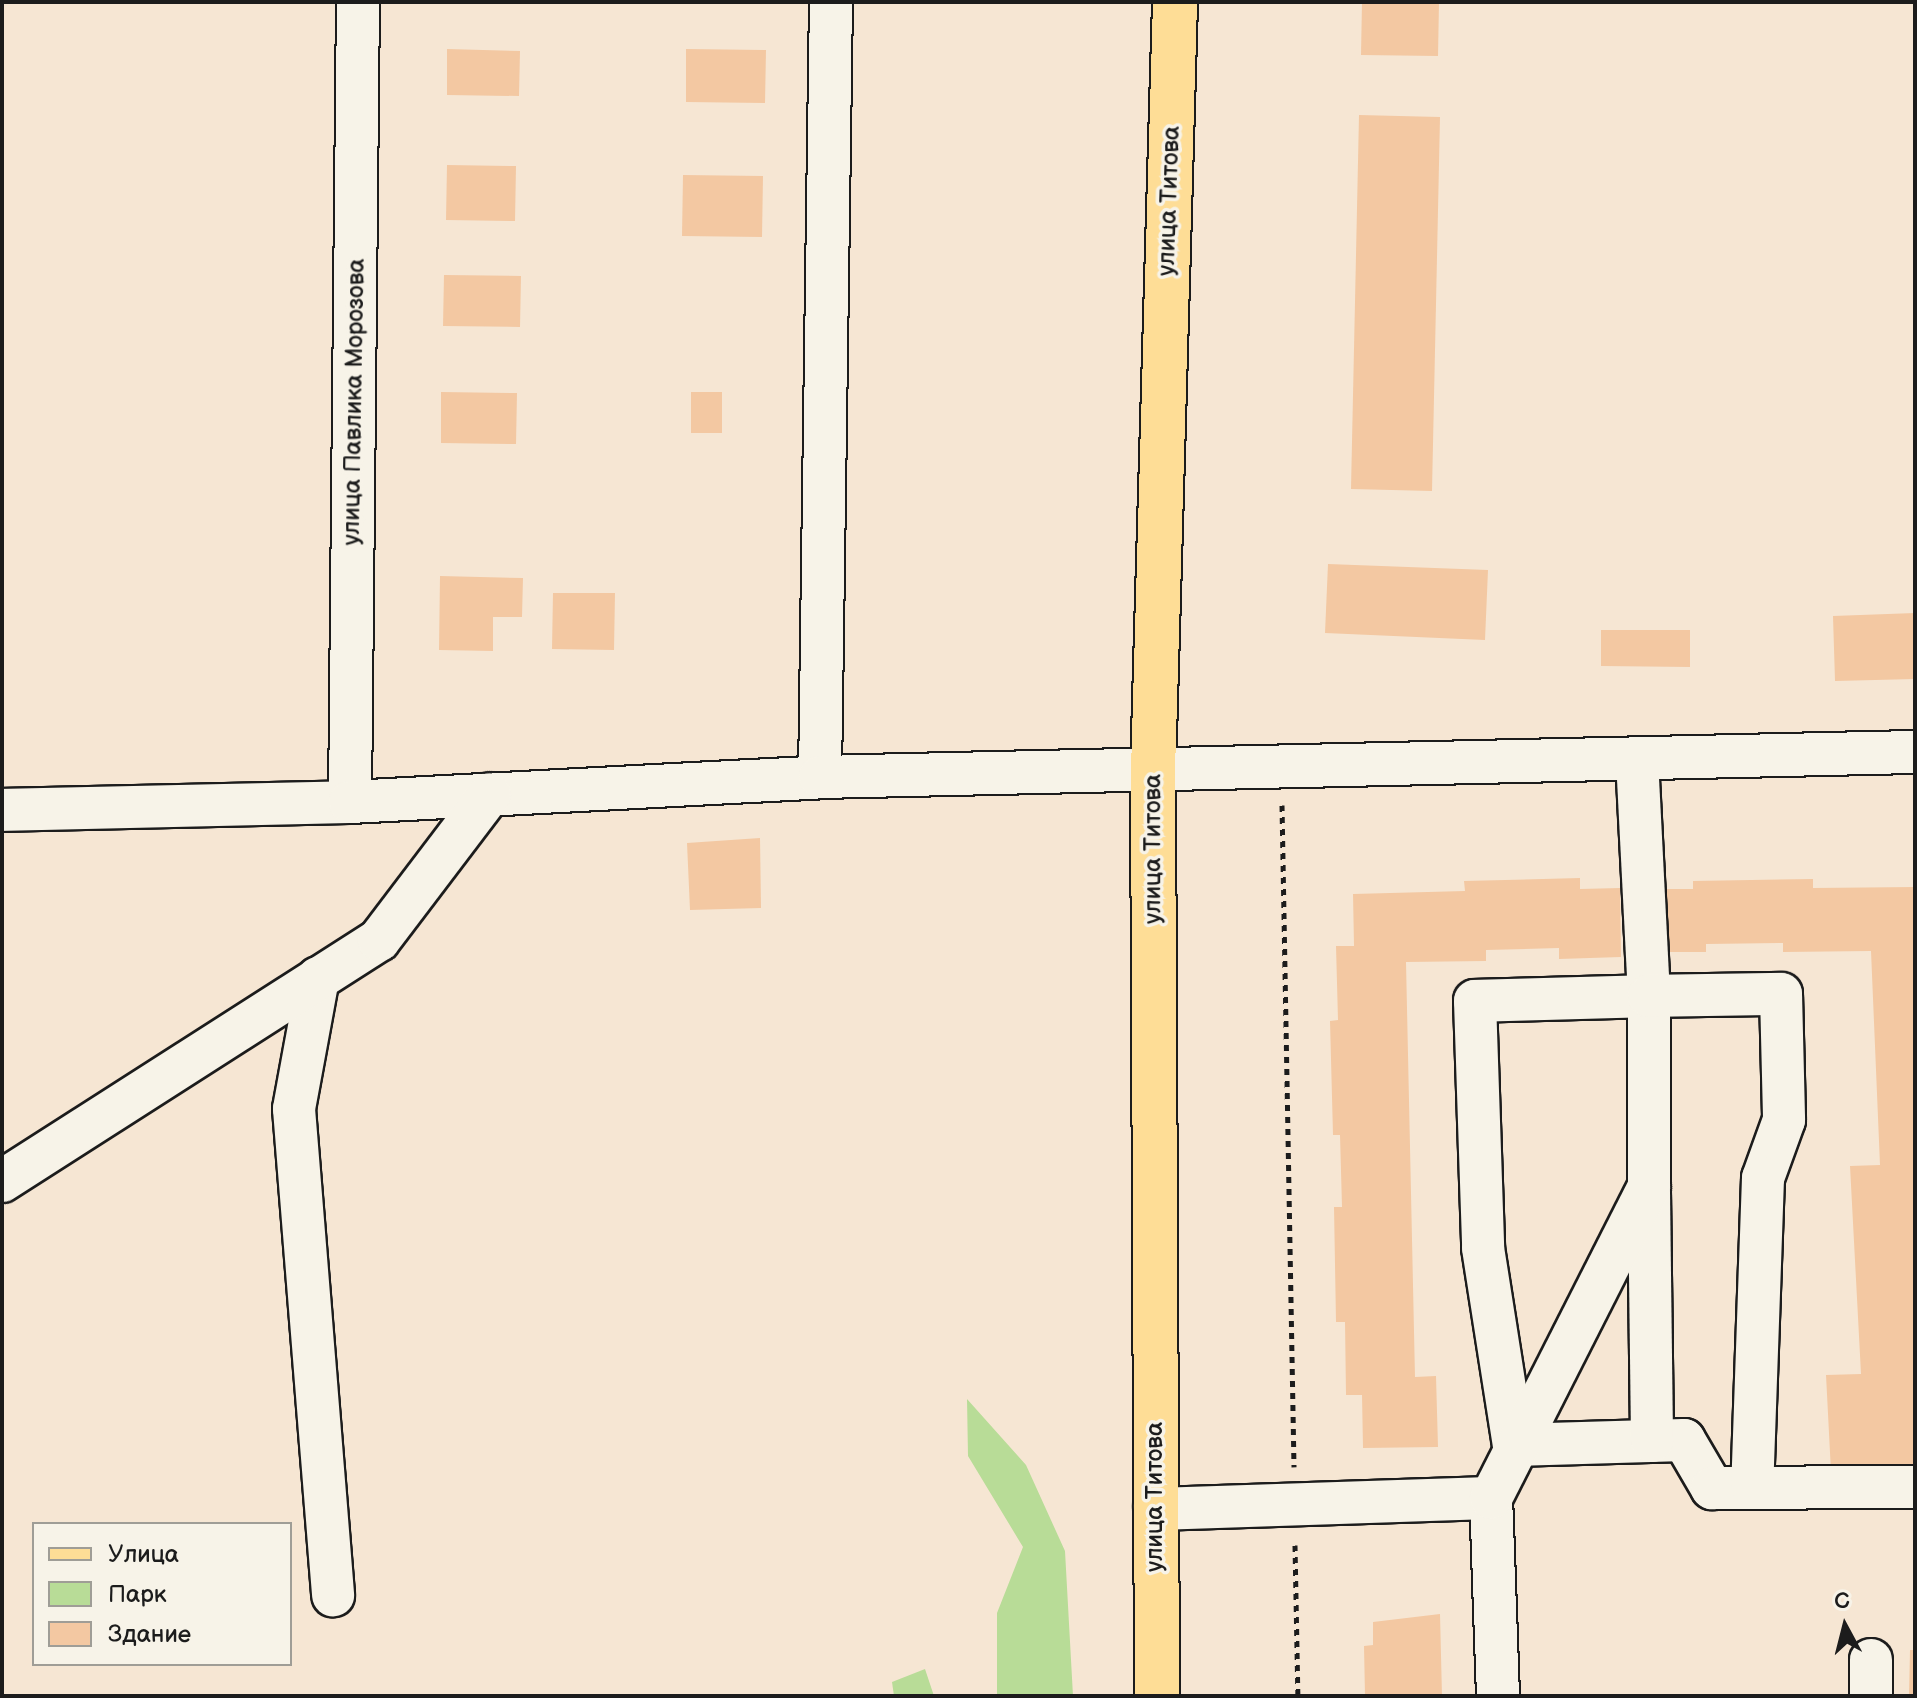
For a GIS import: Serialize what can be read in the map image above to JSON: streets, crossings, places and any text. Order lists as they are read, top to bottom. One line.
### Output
{"streets":{"main road":["улица Титова"],"street":["улица Павлика Морозова"]},"legend":["Улица","Парк","Здание"],"north":"top"}
